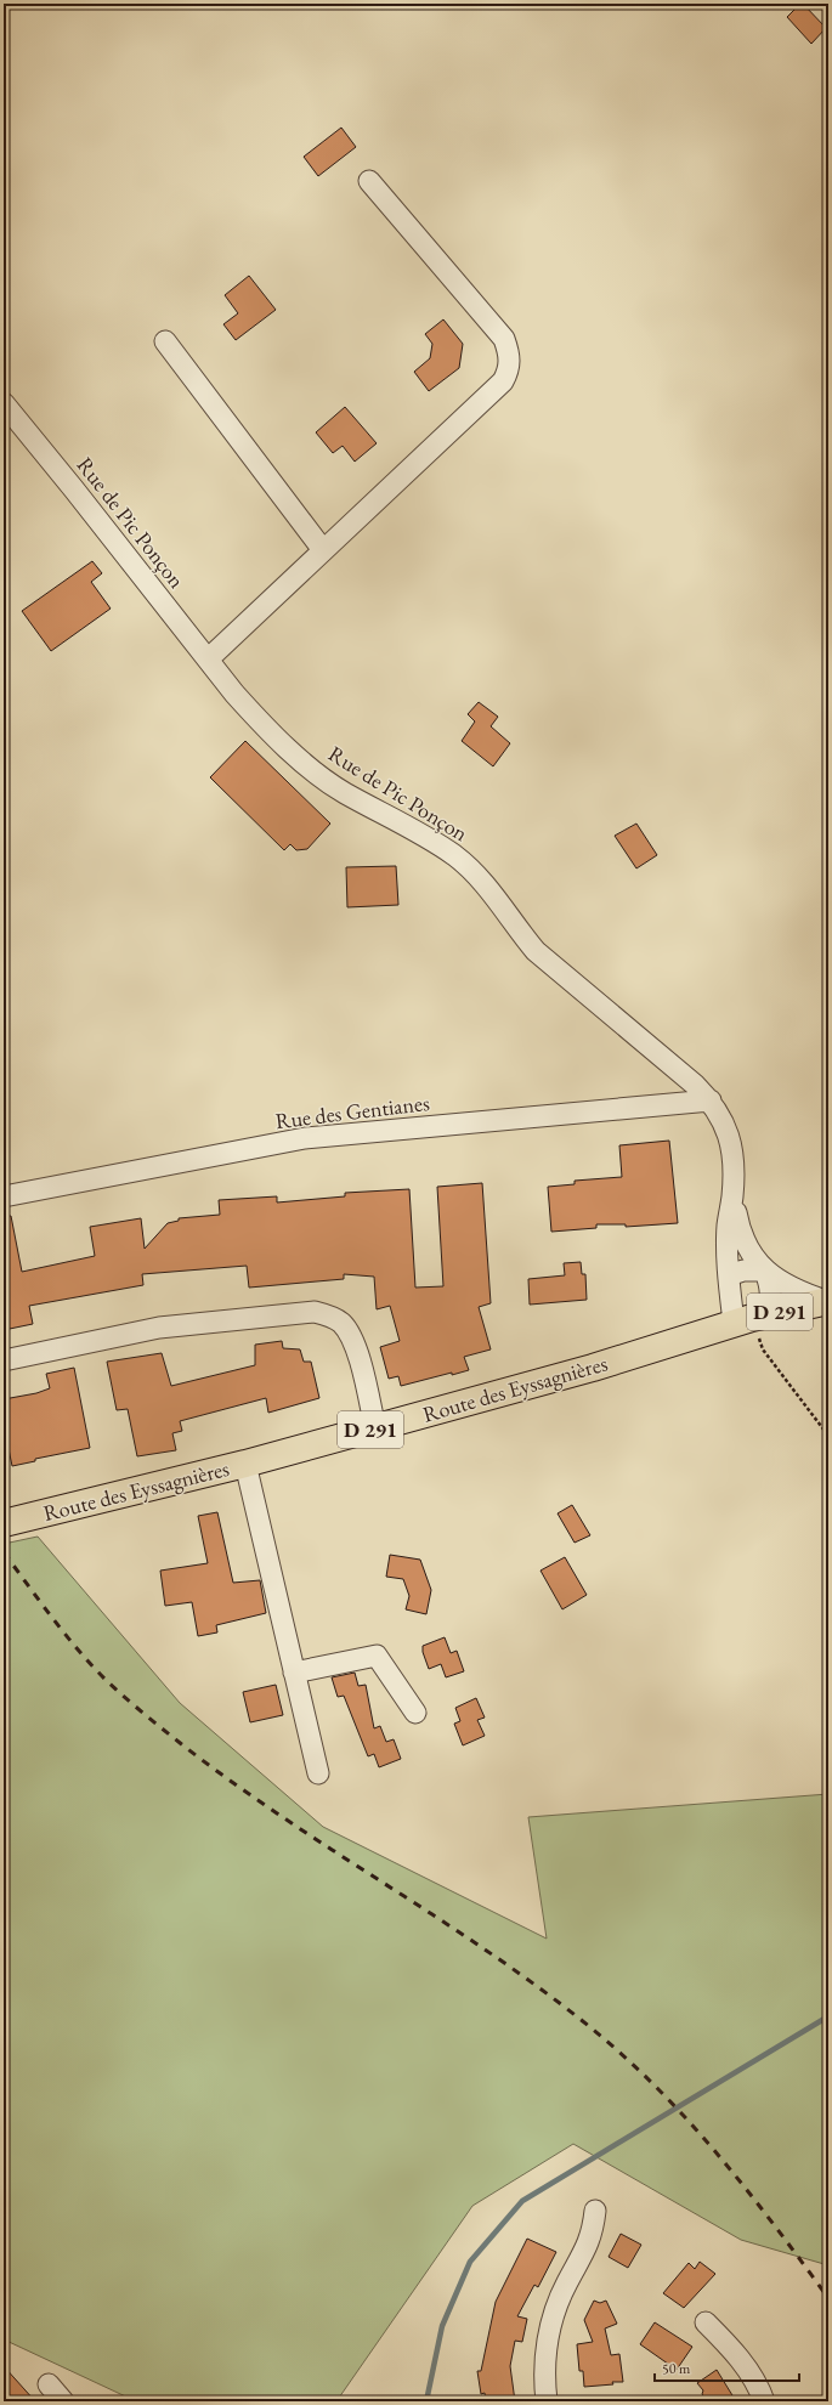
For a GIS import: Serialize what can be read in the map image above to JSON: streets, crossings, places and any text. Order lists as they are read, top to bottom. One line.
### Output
{"streets":{"main road":["D 291","Route des Eyssagnières"],"street":["Rue de Pic Ponçon","Rue des Gentianes"]},"crossings":[["Rue de Pic Ponçon","Rue des Gentianes"],["Rue de Pic Ponçon","Route des Eyssagnières"]],"scale_bar":"50 m"}
